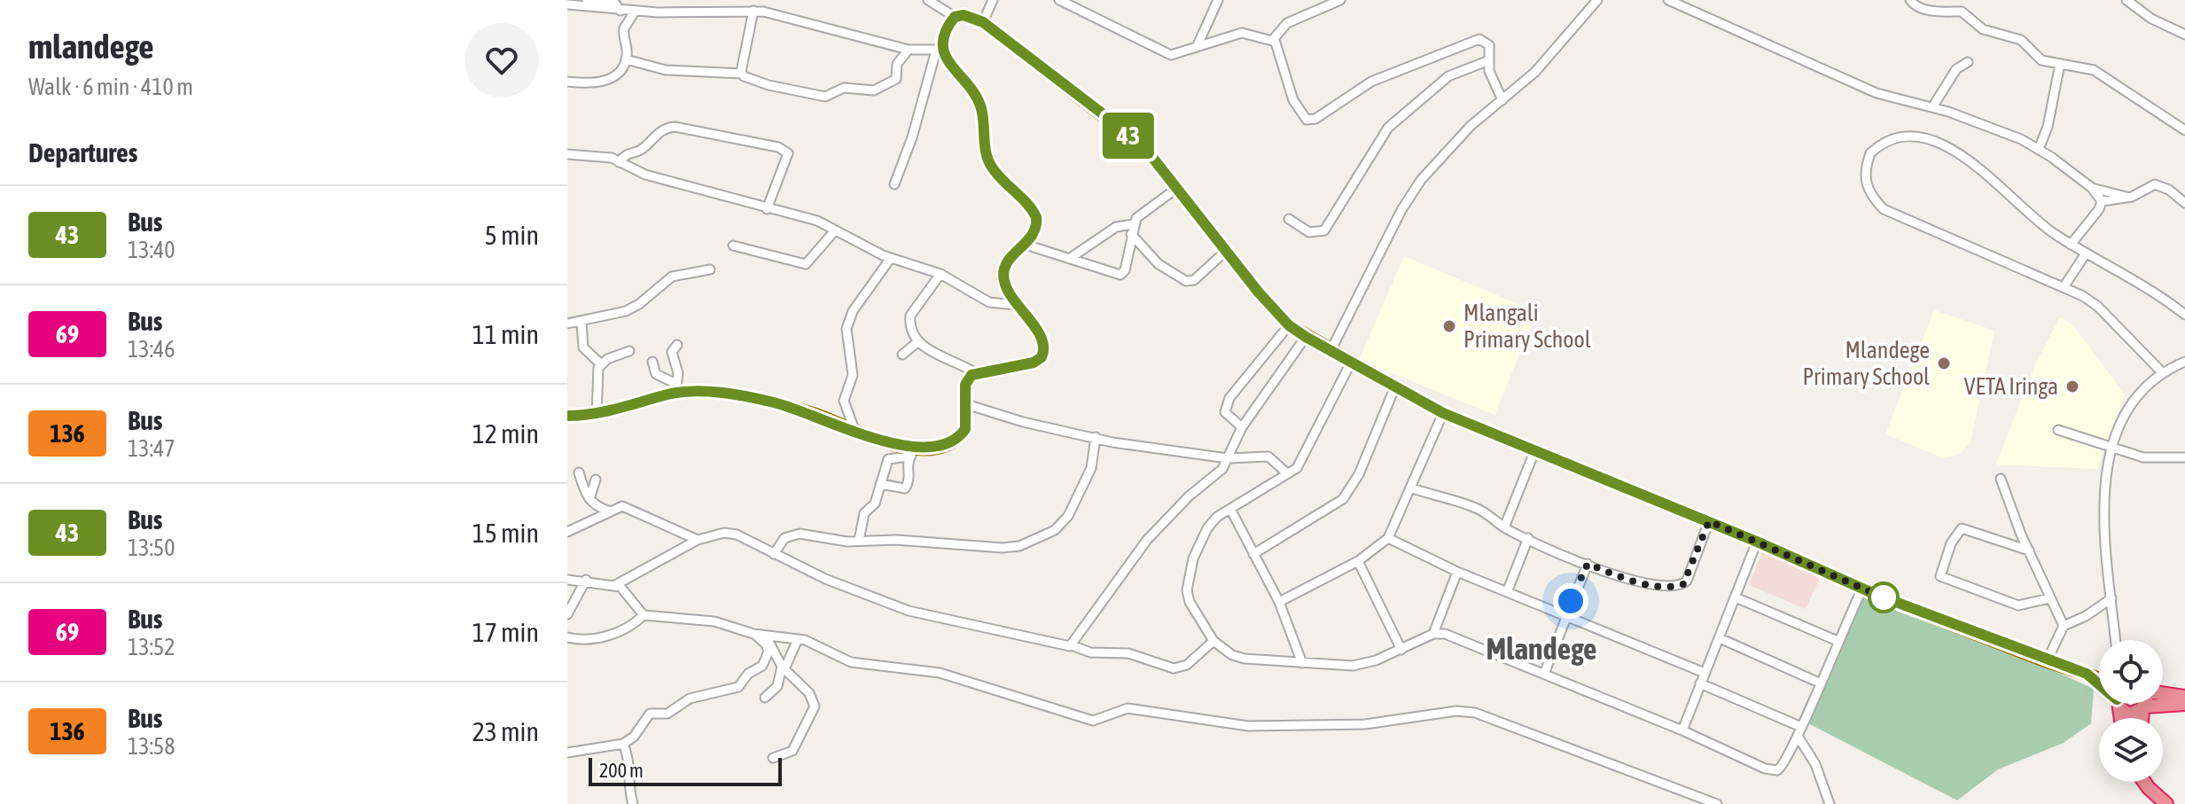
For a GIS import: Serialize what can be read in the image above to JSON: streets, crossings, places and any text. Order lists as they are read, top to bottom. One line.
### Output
{"districts":["Mlandege"],"places":["Mlangali Primary School","Mlandege Primary School","VETA Iringa"],"lines":["bus line 43"],"scale_bar":"200 m","page":{"heading":[["mlandege","Walk · 6 min · 410 m"],"Departures"],"on_map":"43","list":[{"mark":"43","name":"Bus","note":"13:40","value":"5 min"},{"mark":"69","name":"Bus","note":"13:46","value":"11 min"},{"mark":"136","name":"Bus","note":"13:47","value":"12 min"},{"mark":"43","name":"Bus","note":"13:50","value":"15 min"},{"mark":"69","name":"Bus","note":"13:52","value":"17 min"},{"mark":"136","name":"Bus","note":"13:58","value":"23 min"}],"scale":"200 m"}}
